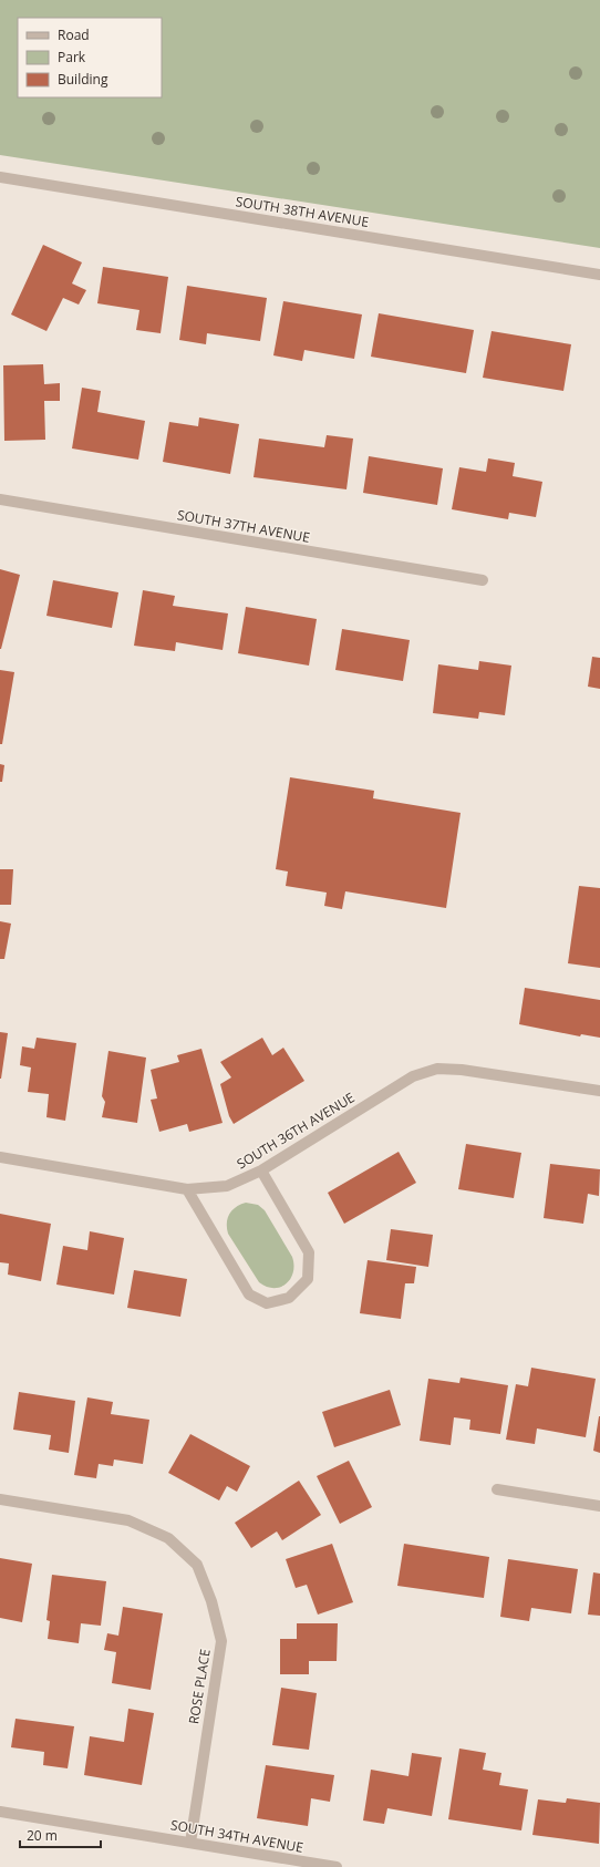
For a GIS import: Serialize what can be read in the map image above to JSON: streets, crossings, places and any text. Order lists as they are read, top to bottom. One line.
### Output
{"streets":{"street":["SOUTH 38TH AVENUE","SOUTH 37TH AVENUE","SOUTH 36TH AVENUE","ROSE PLACE","SOUTH 34TH AVENUE"]},"crossings":[["ROSE PLACE","SOUTH 34TH AVENUE"]],"legend":["Road","Park","Building"],"scale_bar":"20 m"}
